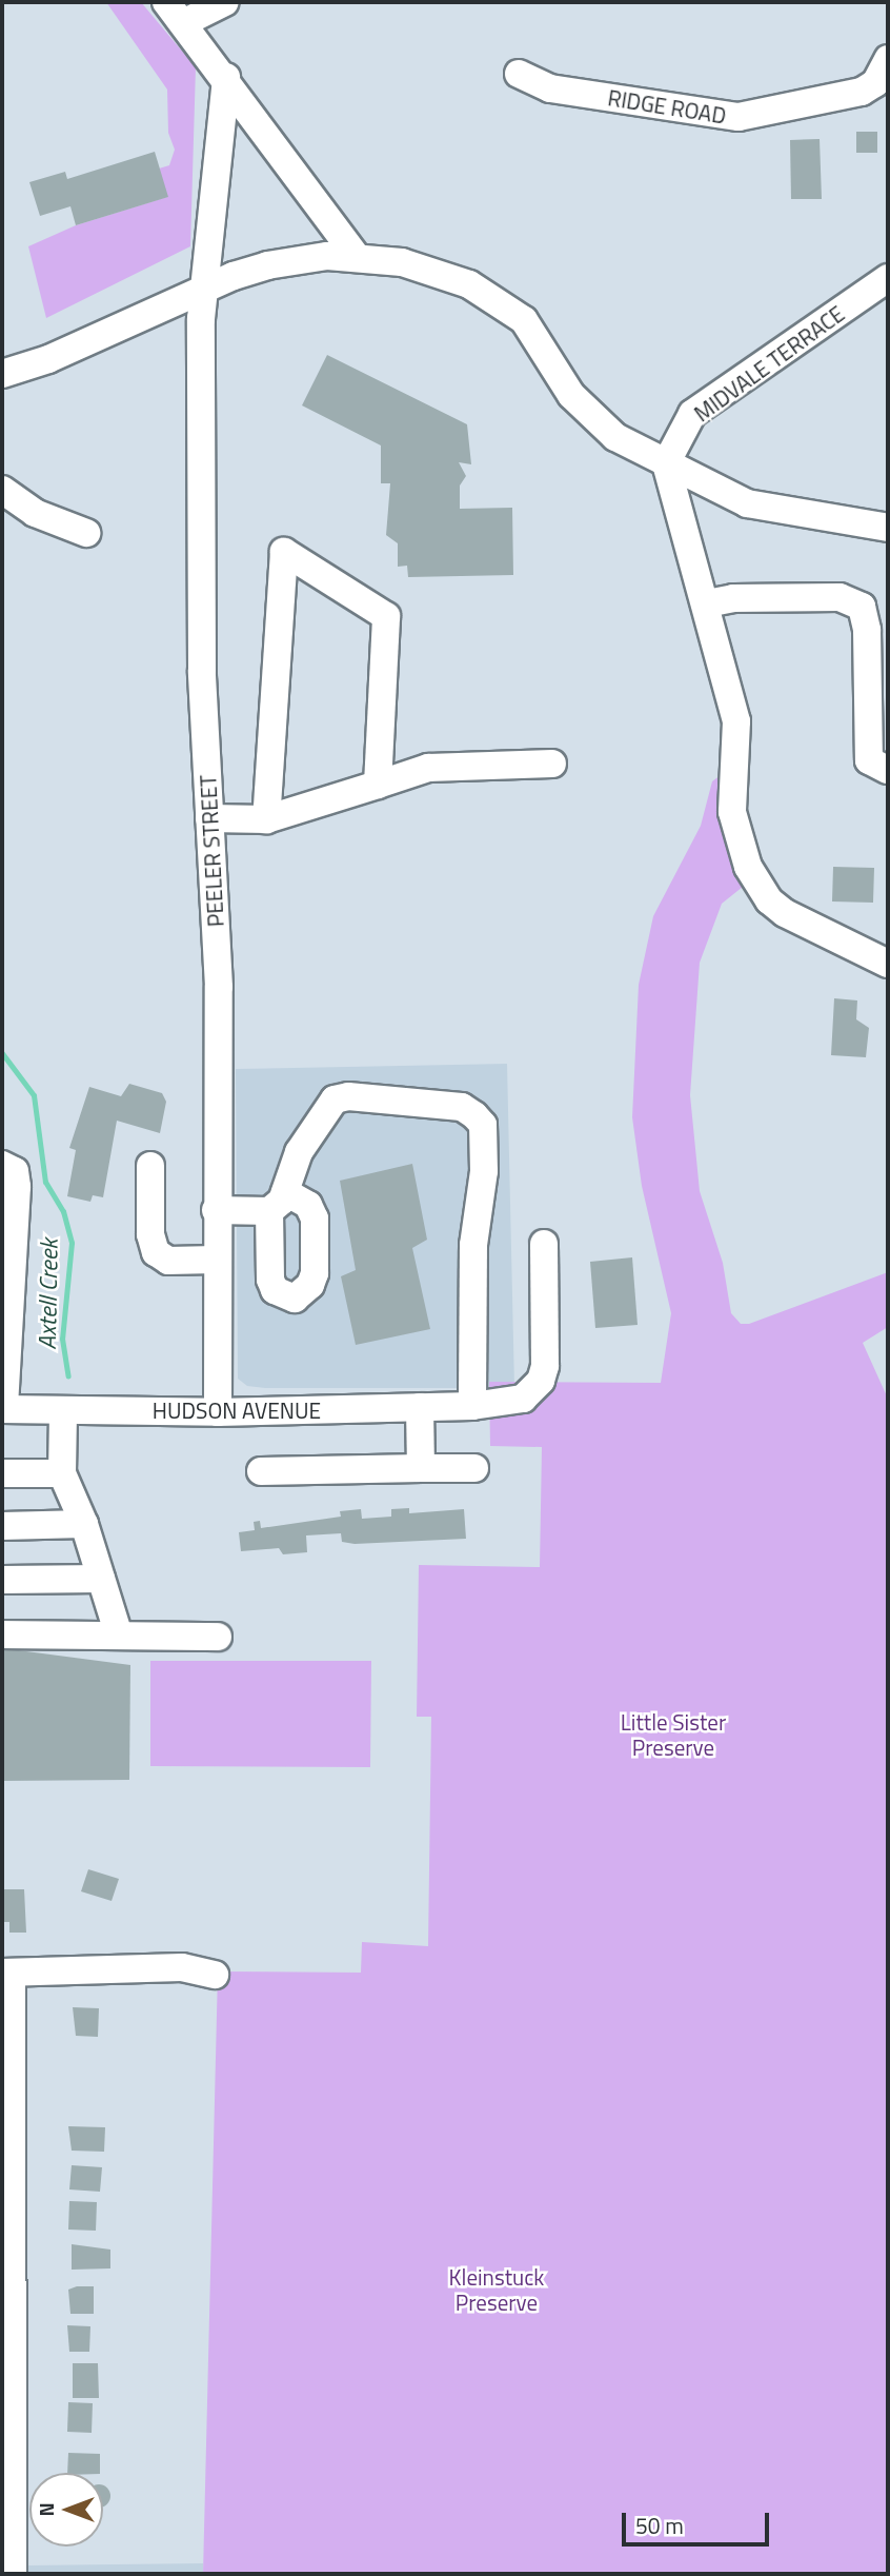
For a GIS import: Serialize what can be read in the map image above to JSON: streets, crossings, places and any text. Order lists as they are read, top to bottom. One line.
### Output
{"streets":{"street":["RIDGE ROAD","MIDVALE TERRACE","PEELER STREET","HUDSON AVENUE"]},"crossings":[["PEELER STREET","HUDSON AVENUE"]],"water":["Axtell Creek"],"parks":["Little Sister Preserve","Kleinstuck Preserve"],"scale_bar":"50 m","north":"left"}
